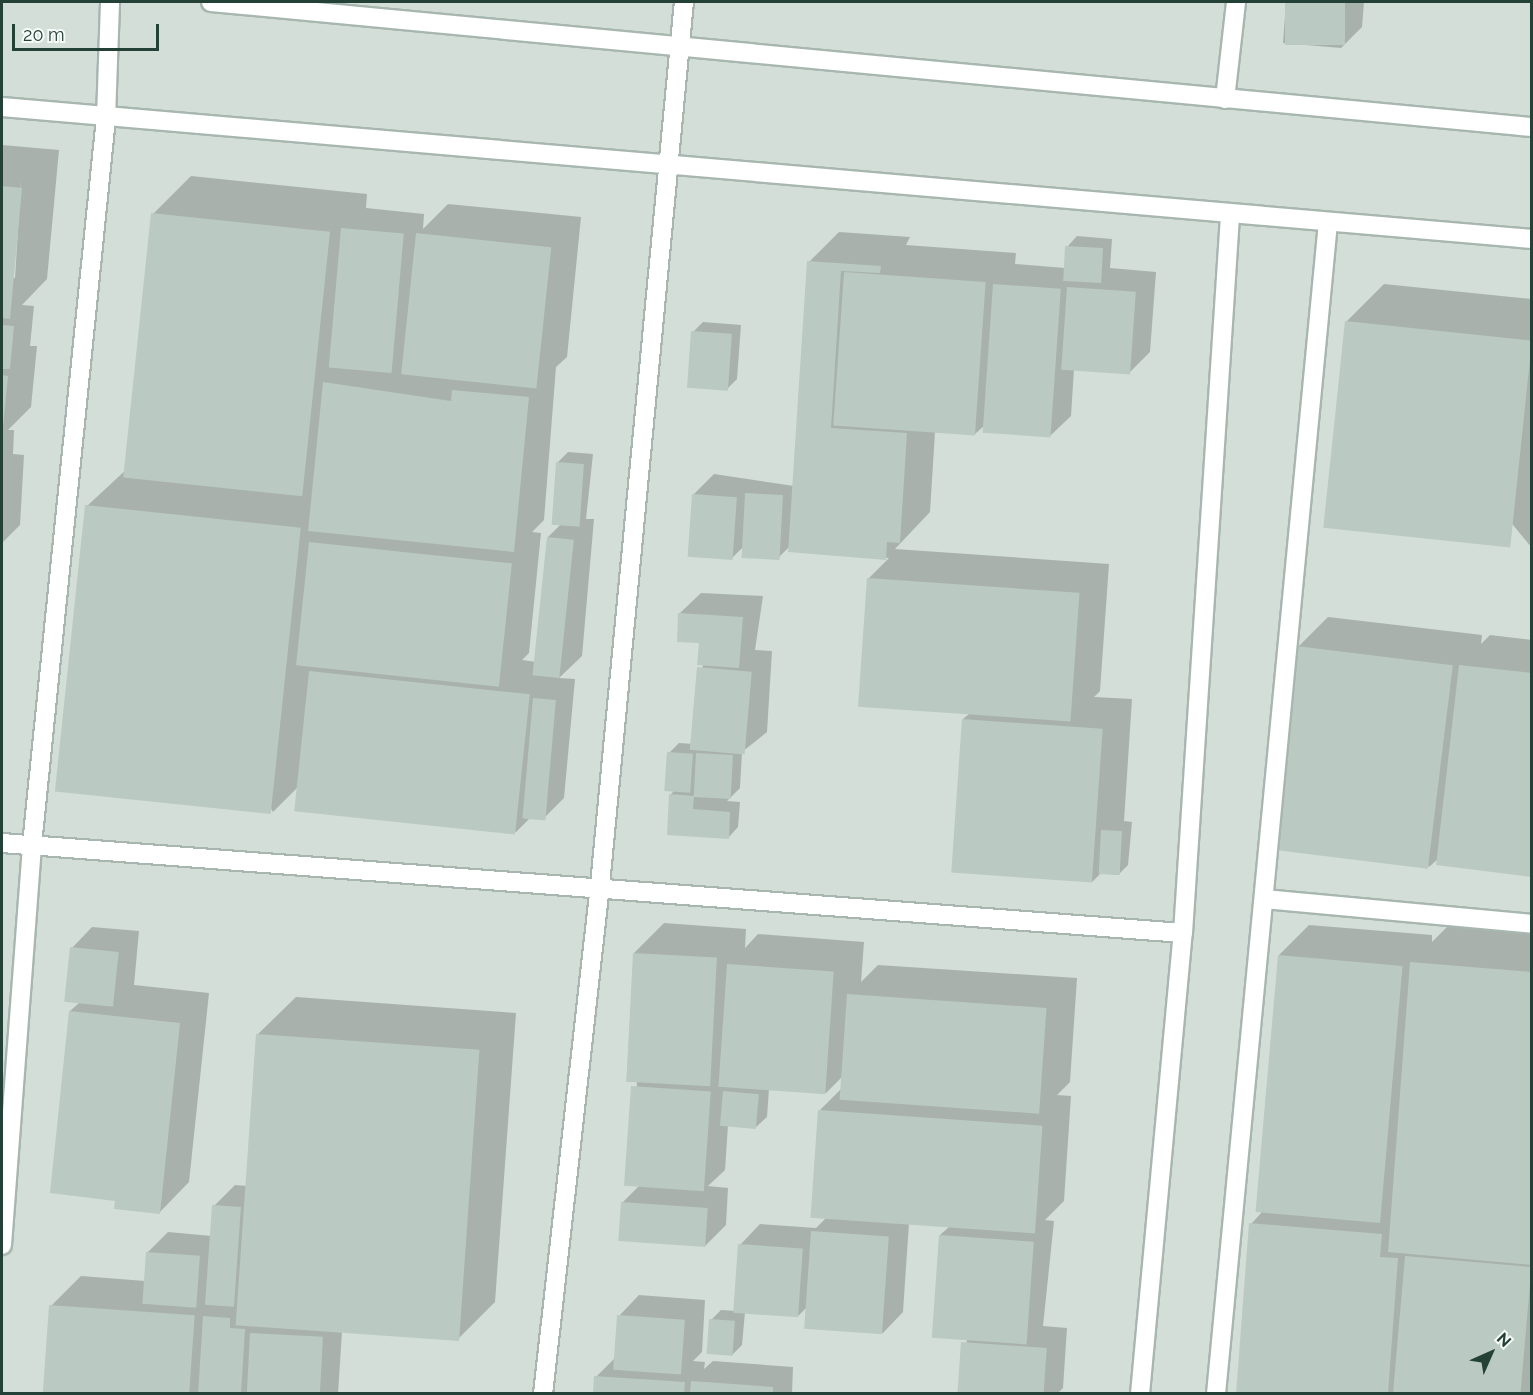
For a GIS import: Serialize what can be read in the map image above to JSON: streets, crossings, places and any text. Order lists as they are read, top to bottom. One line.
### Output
{"scale_bar":"20 m","north":"top right"}
